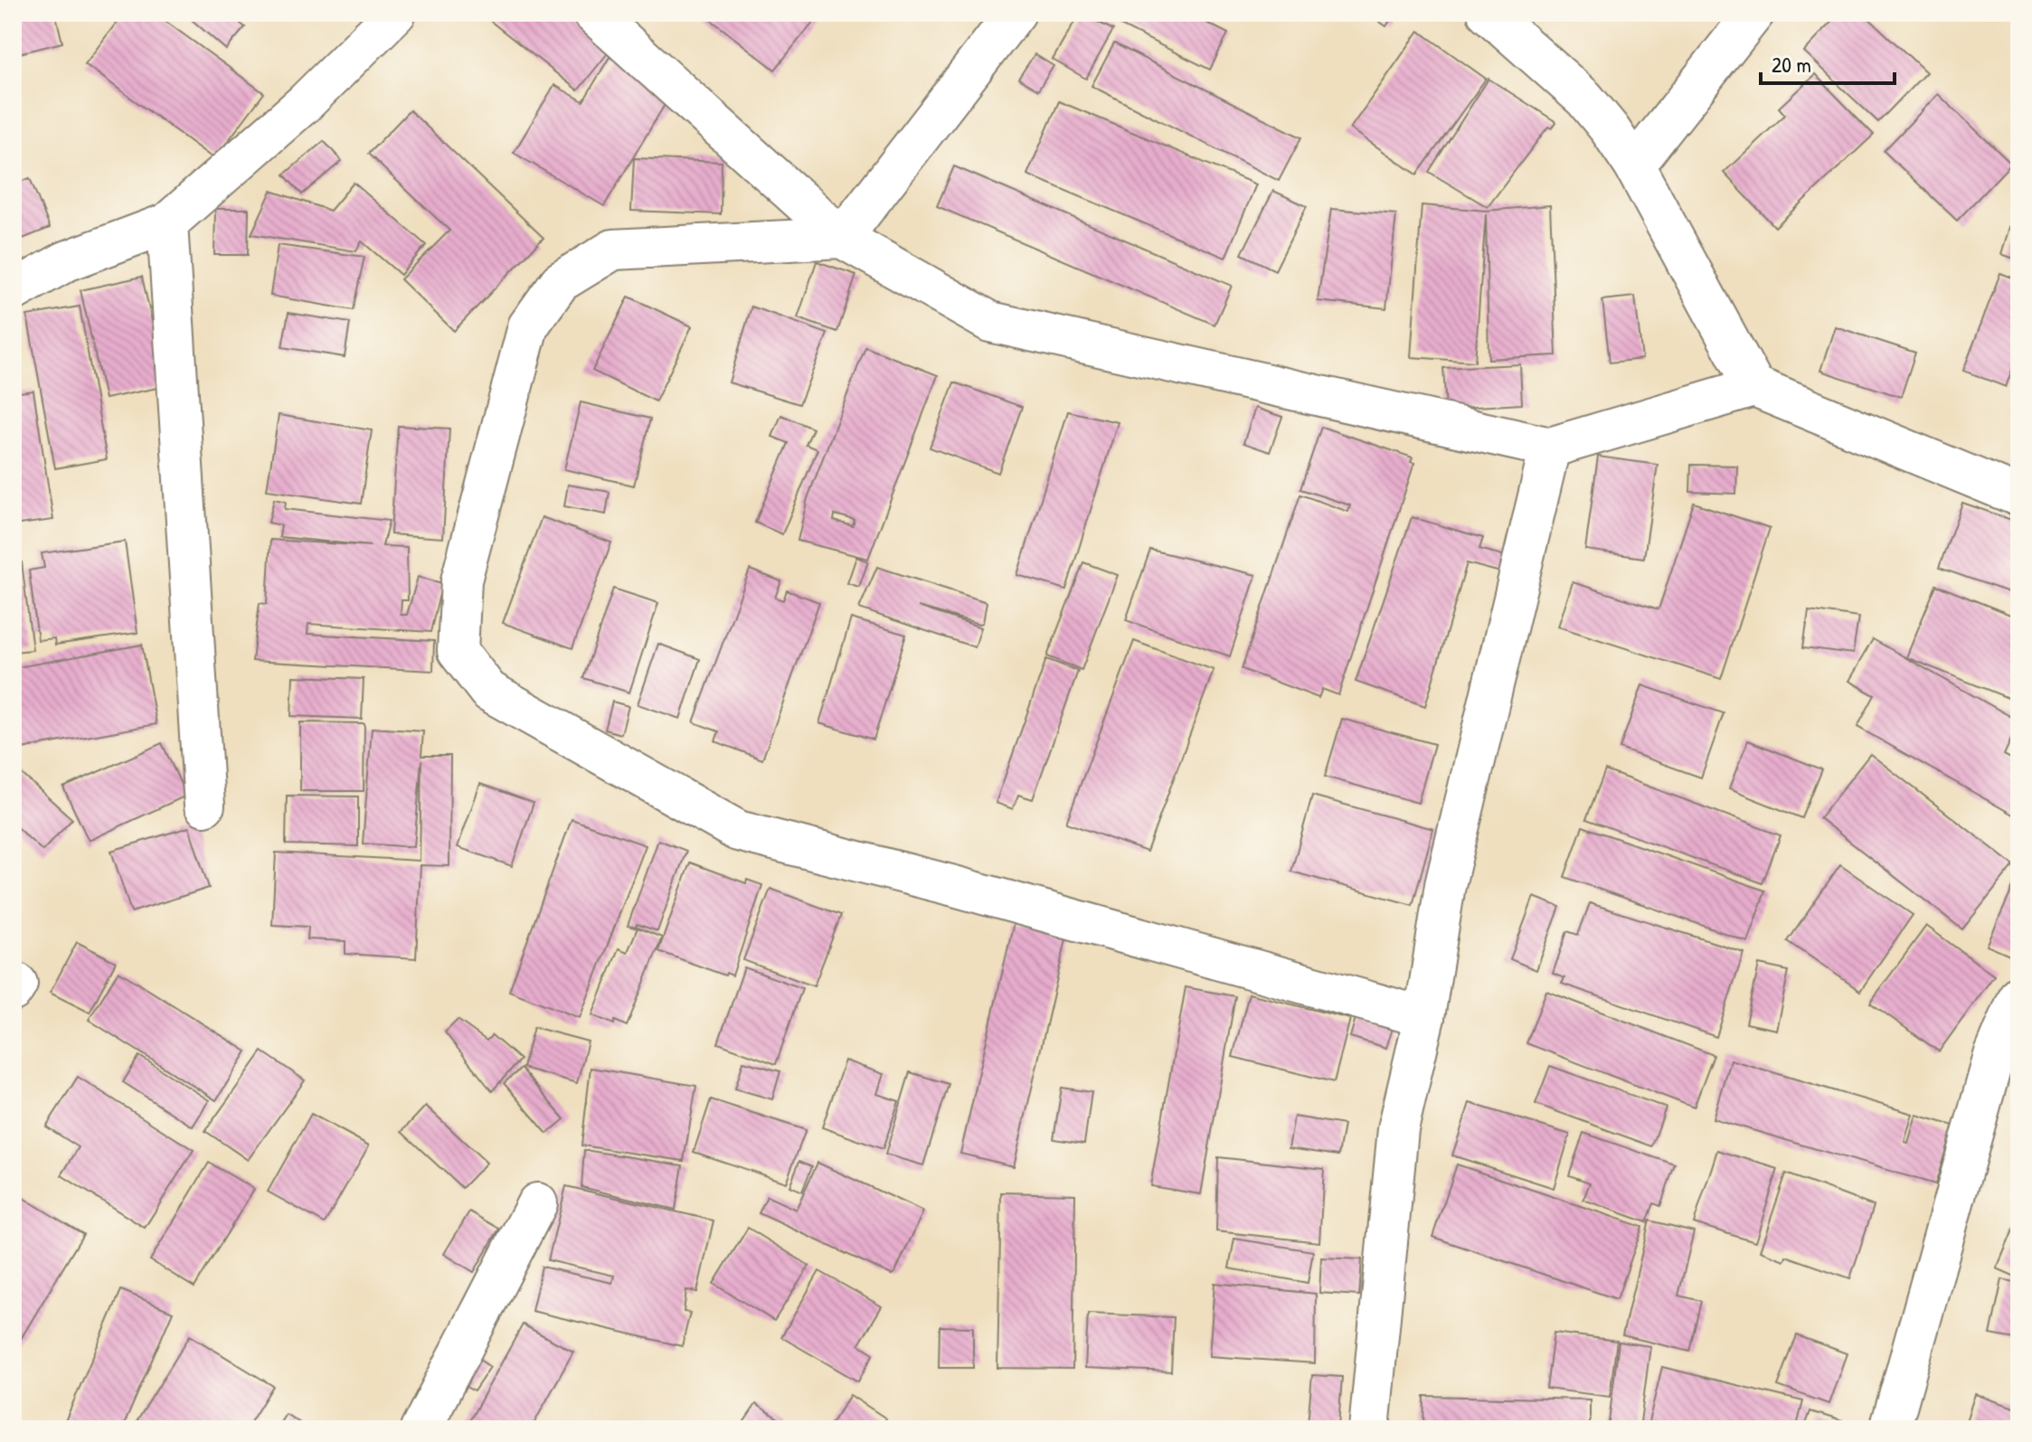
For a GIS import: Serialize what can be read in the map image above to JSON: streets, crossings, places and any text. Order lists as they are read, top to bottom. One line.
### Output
{"scale_bar":"20 m"}
